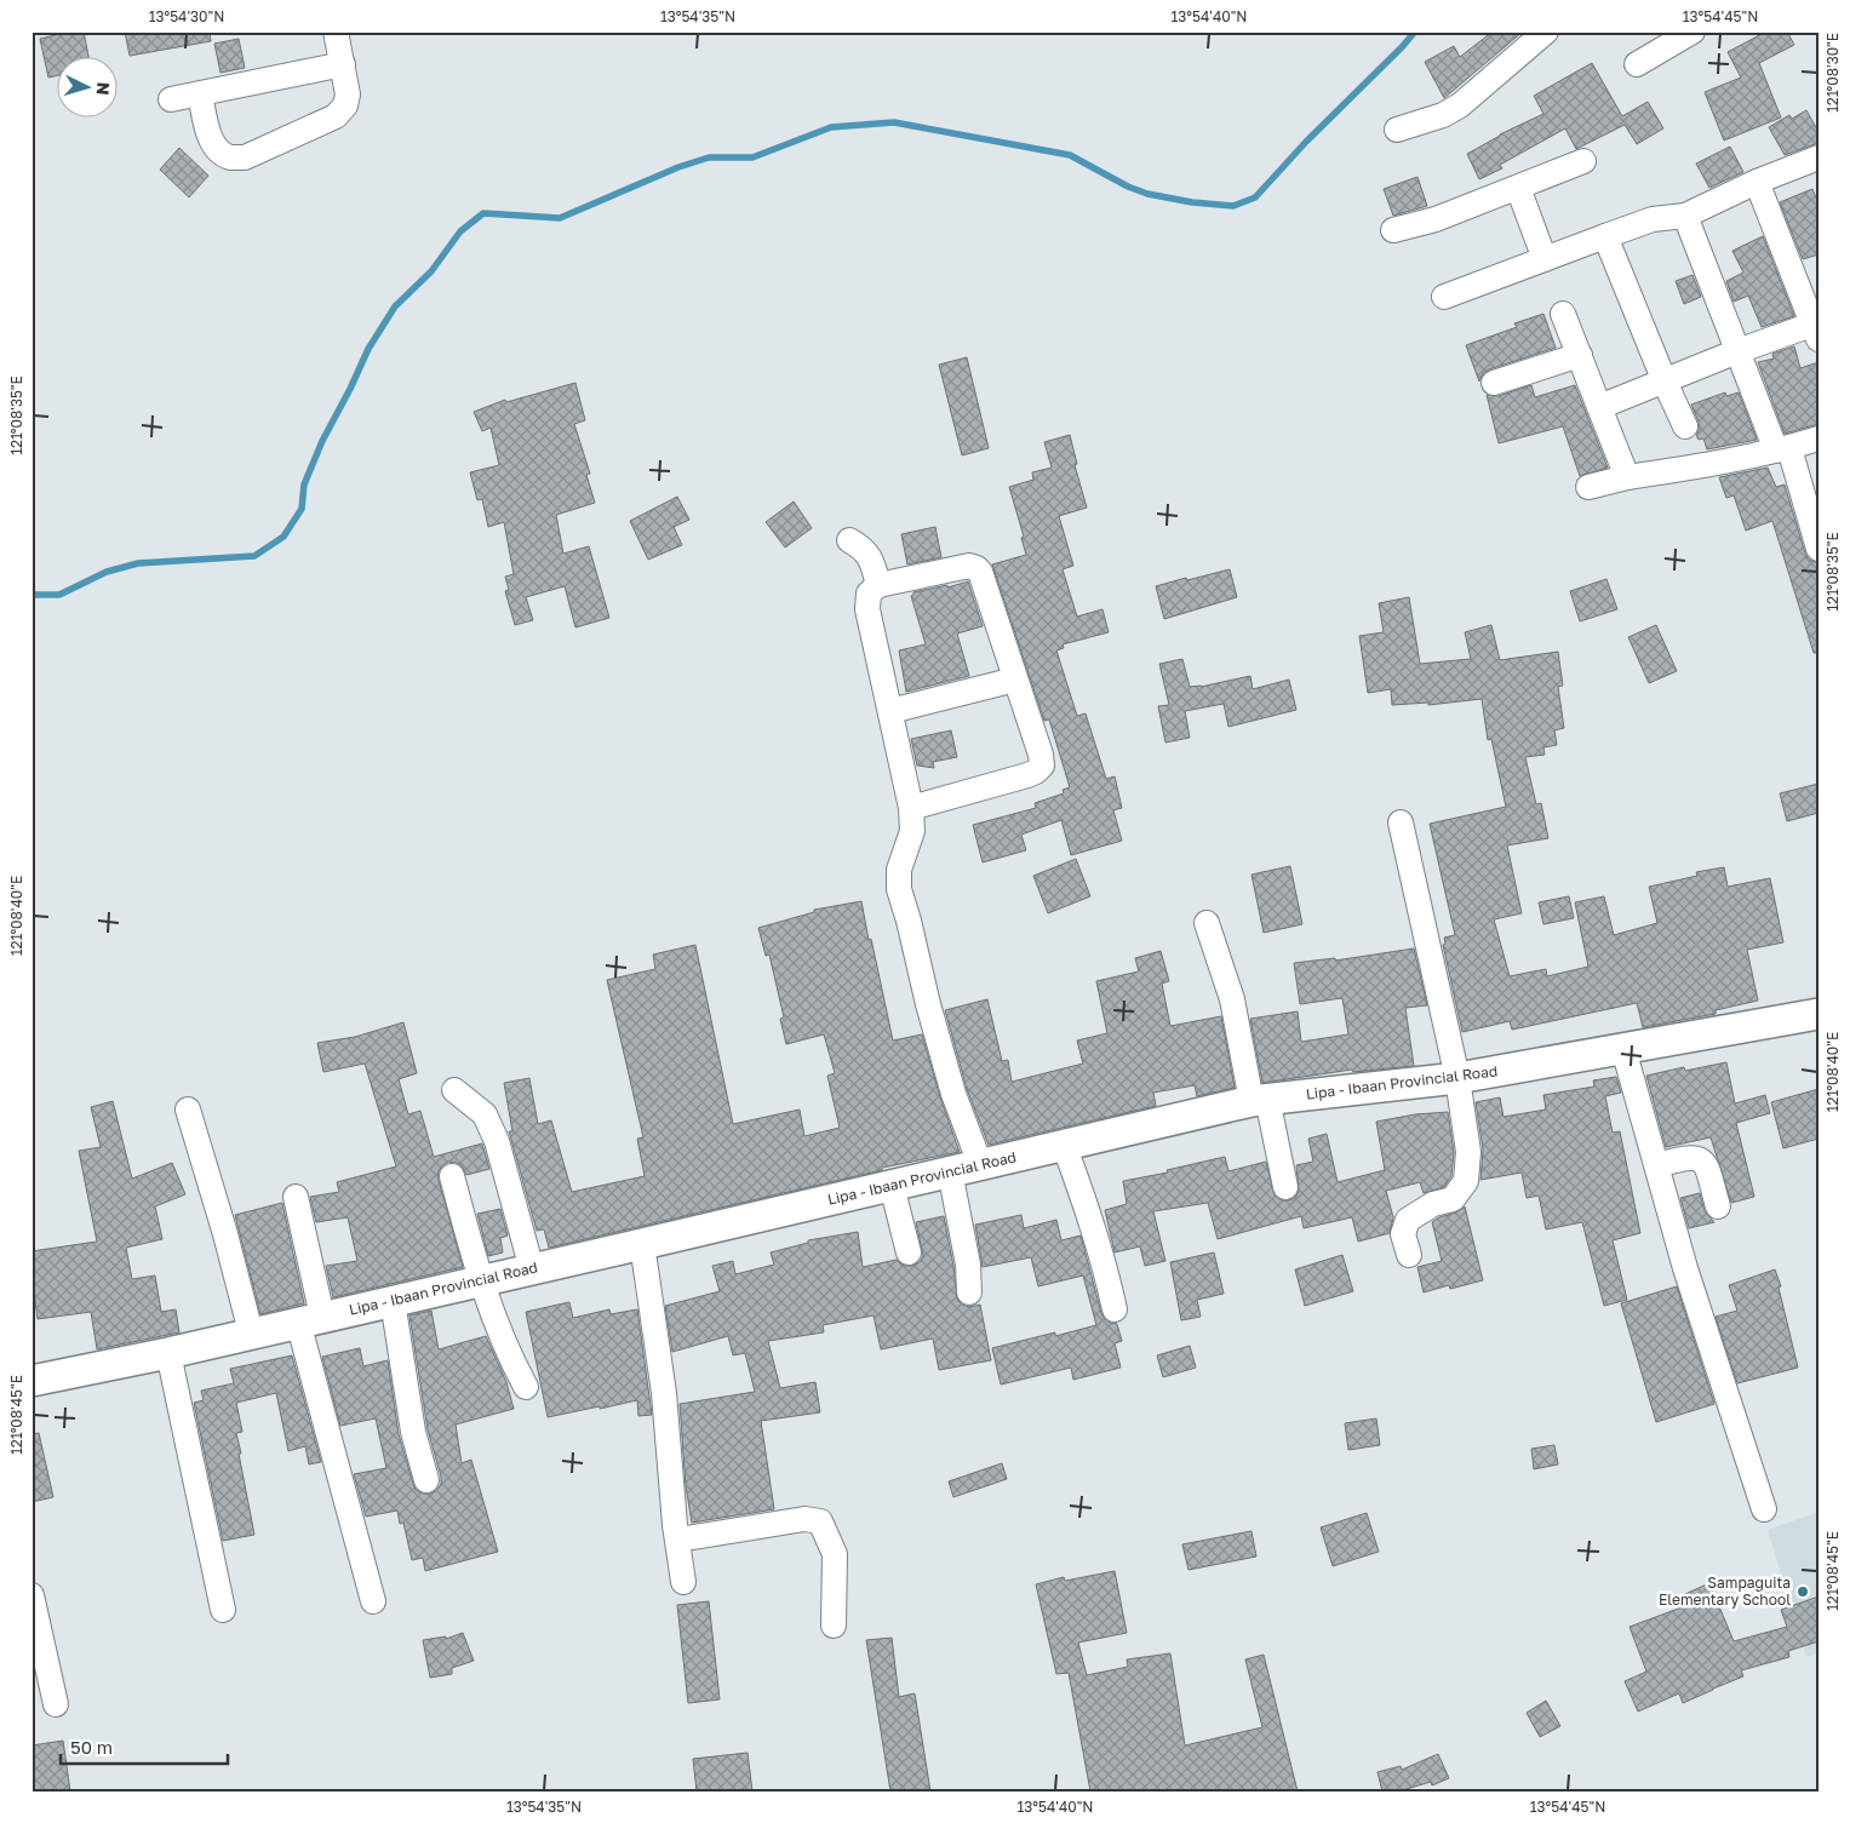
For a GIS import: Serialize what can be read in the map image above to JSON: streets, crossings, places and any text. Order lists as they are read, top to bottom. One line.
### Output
{"streets":{"main road":["Lipa - Ibaan Provincial Road"]},"places":["Sampaguita Elementary School"],"scale_bar":"50 m","north":"right","coordinates":["13°54'30\"N","13°54'35\"N","13°54'40\"N","13°54'45\"N","121°08'30\"E","121°08'35\"E","121°08'40\"E","121°08'45\"E"]}
